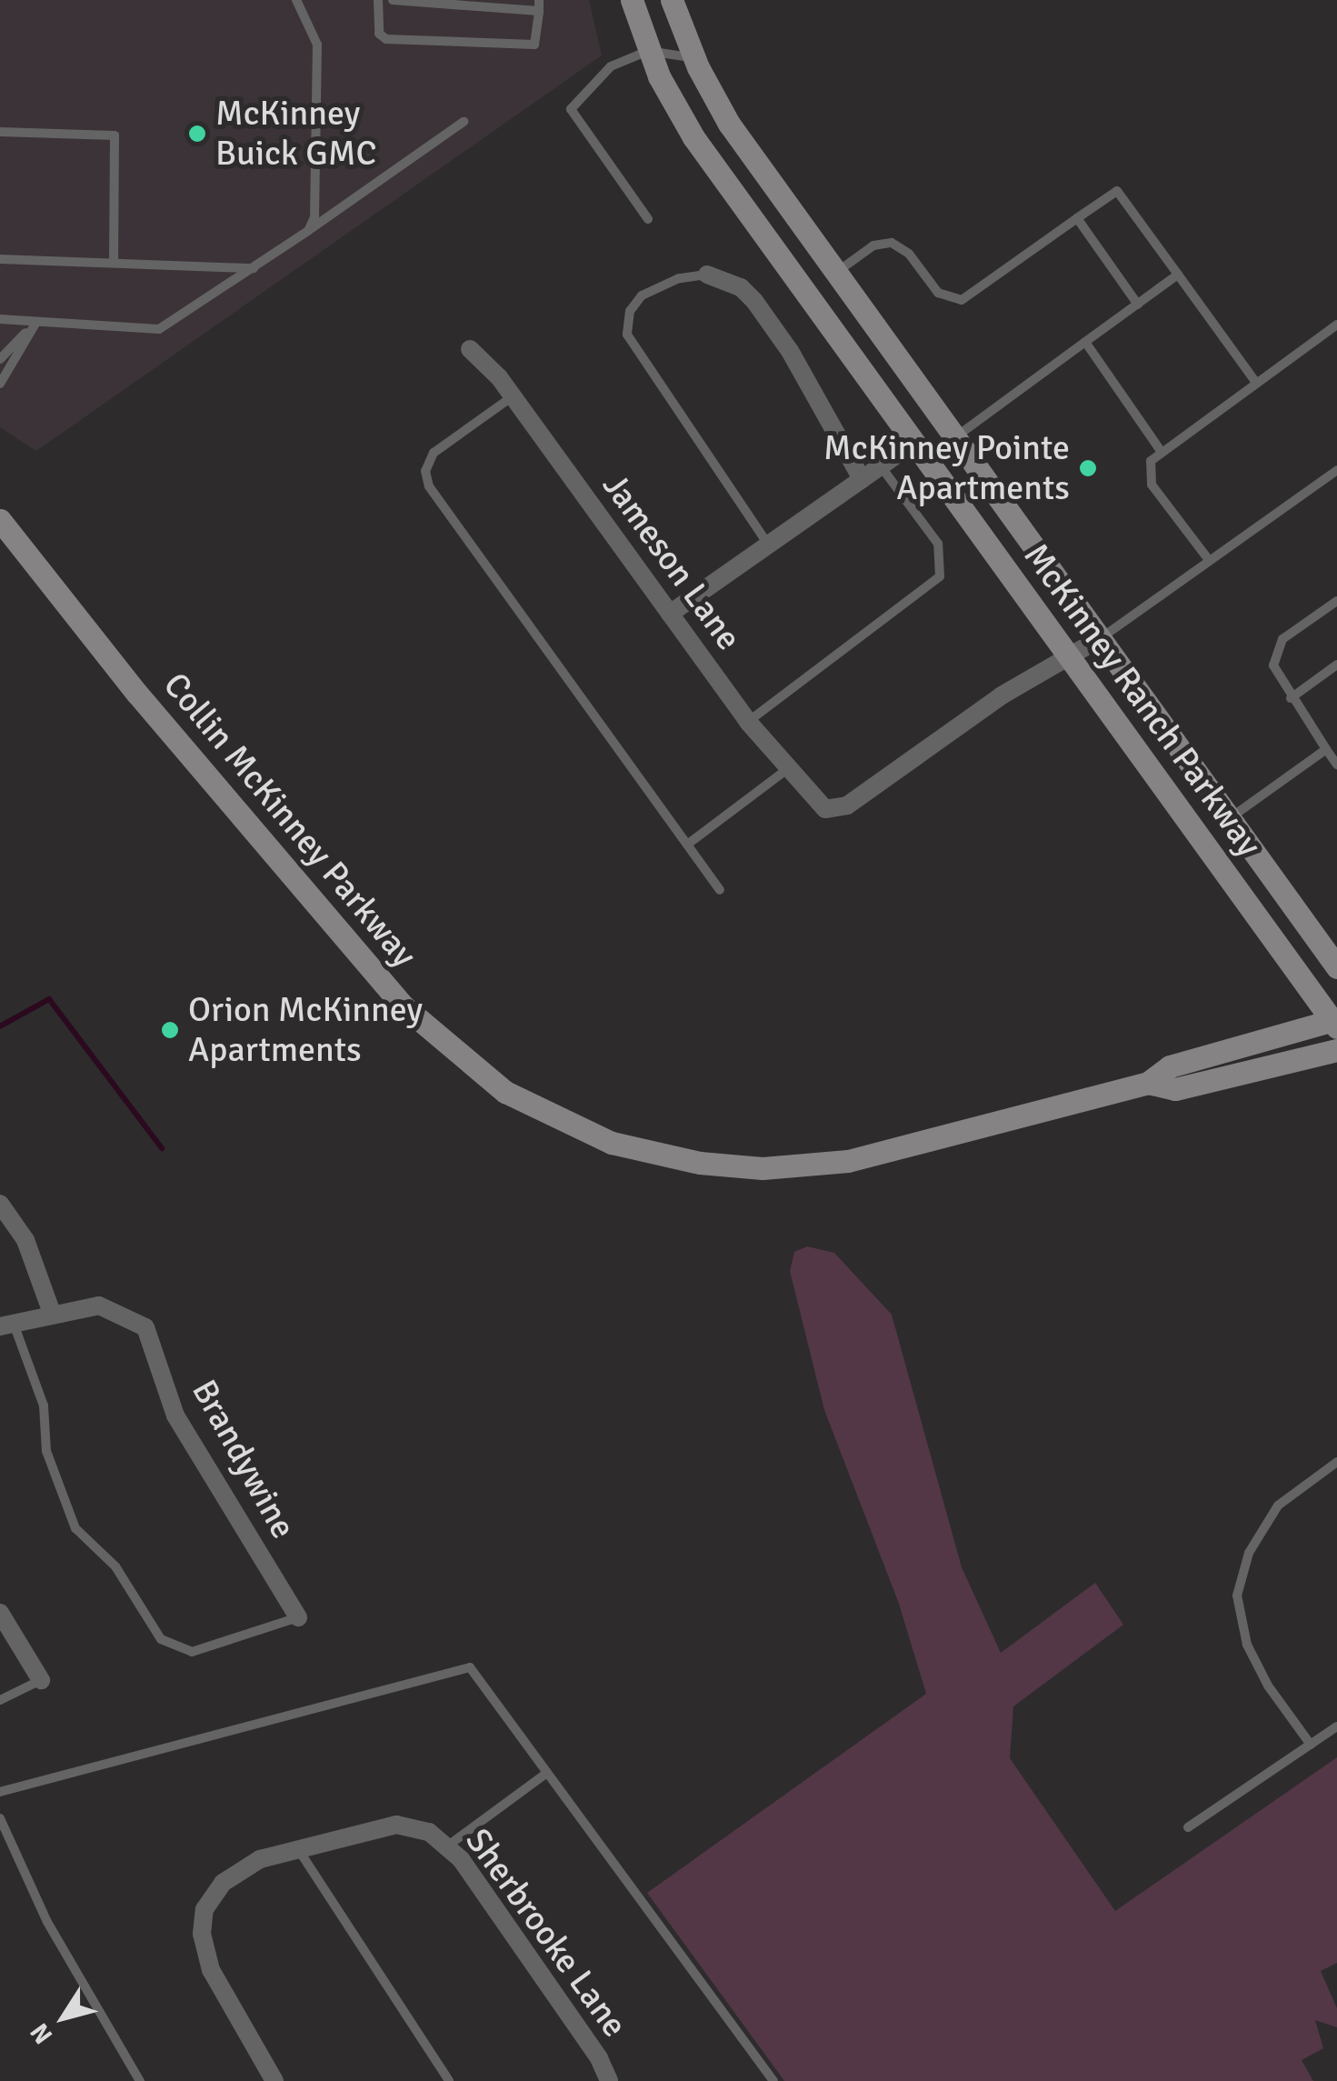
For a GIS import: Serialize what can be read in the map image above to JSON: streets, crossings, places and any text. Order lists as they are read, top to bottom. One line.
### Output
{"streets":{"main road":["McKinney Ranch Parkway","Collin McKinney Parkway"],"street":["Jameson Lane","Brandywine","Sherbrooke Lane"]},"crossings":[["Jameson Lane","McKinney Ranch Parkway"],["McKinney Ranch Parkway","Collin McKinney Parkway"]],"places":["McKinney Buick GMC","McKinney Pointe Apartments","Orion McKinney Apartments"],"north":"bottom left"}
